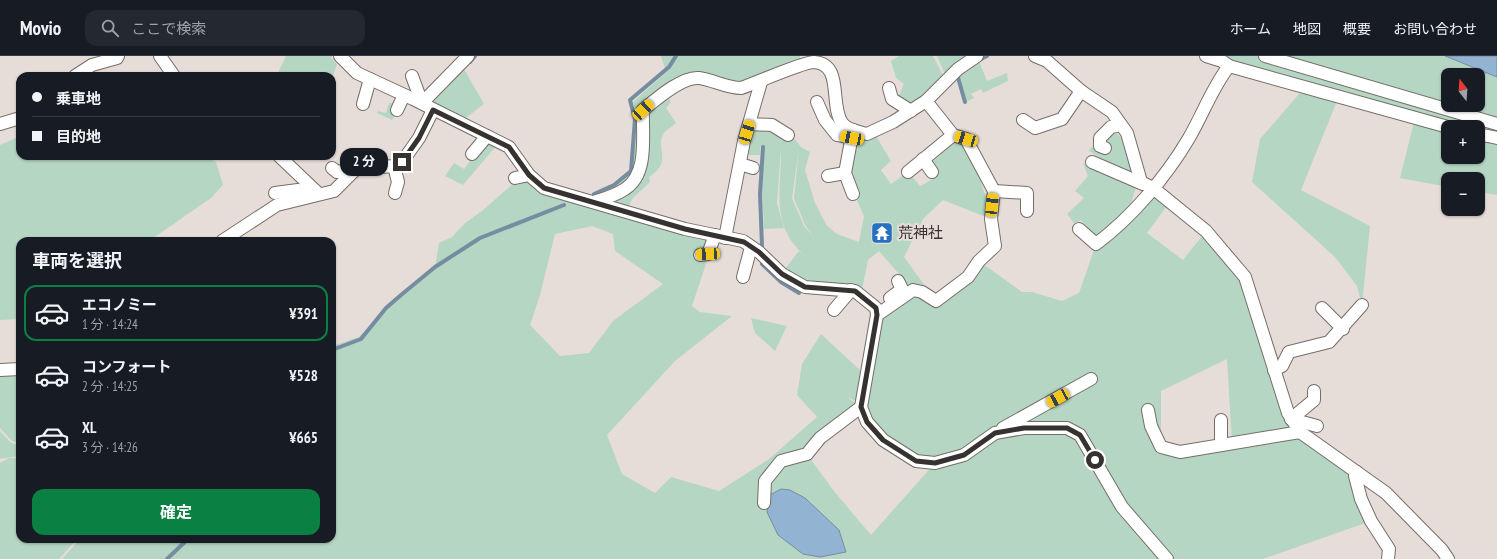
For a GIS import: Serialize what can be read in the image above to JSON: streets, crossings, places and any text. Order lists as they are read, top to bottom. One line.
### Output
{"places":{"temple":["荒神社"]},"north":"top","page":{"header":"Movio","search":"ここで検索","nav":["ホーム","地図","概要","お問い合わせ"],"map_buttons":["+","−"],"banner":["乗車地","目的地"],"bubble":"2 分","heading":"車両を選択","list":[{"name":"エコノミー","note":"1 分 · 14:24","value":"¥391"},{"name":"コンフォート","note":"2 分 · 14:25","value":"¥528"},{"name":"XL","note":"3 分 · 14:26","value":"¥665"}],"buttons":"確定"}}
